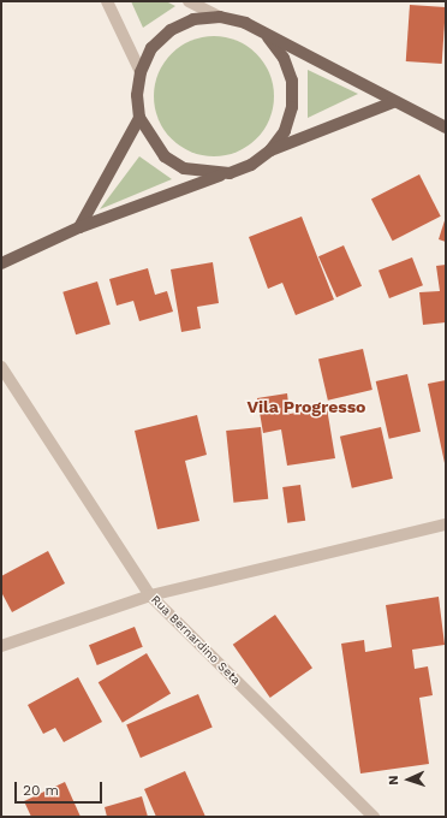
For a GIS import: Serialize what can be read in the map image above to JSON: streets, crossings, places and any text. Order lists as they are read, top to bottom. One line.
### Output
{"streets":{"street":["Rua Bernardino Seta"]},"districts":["Vila Progresso"],"scale_bar":"20 m","north":"left"}
